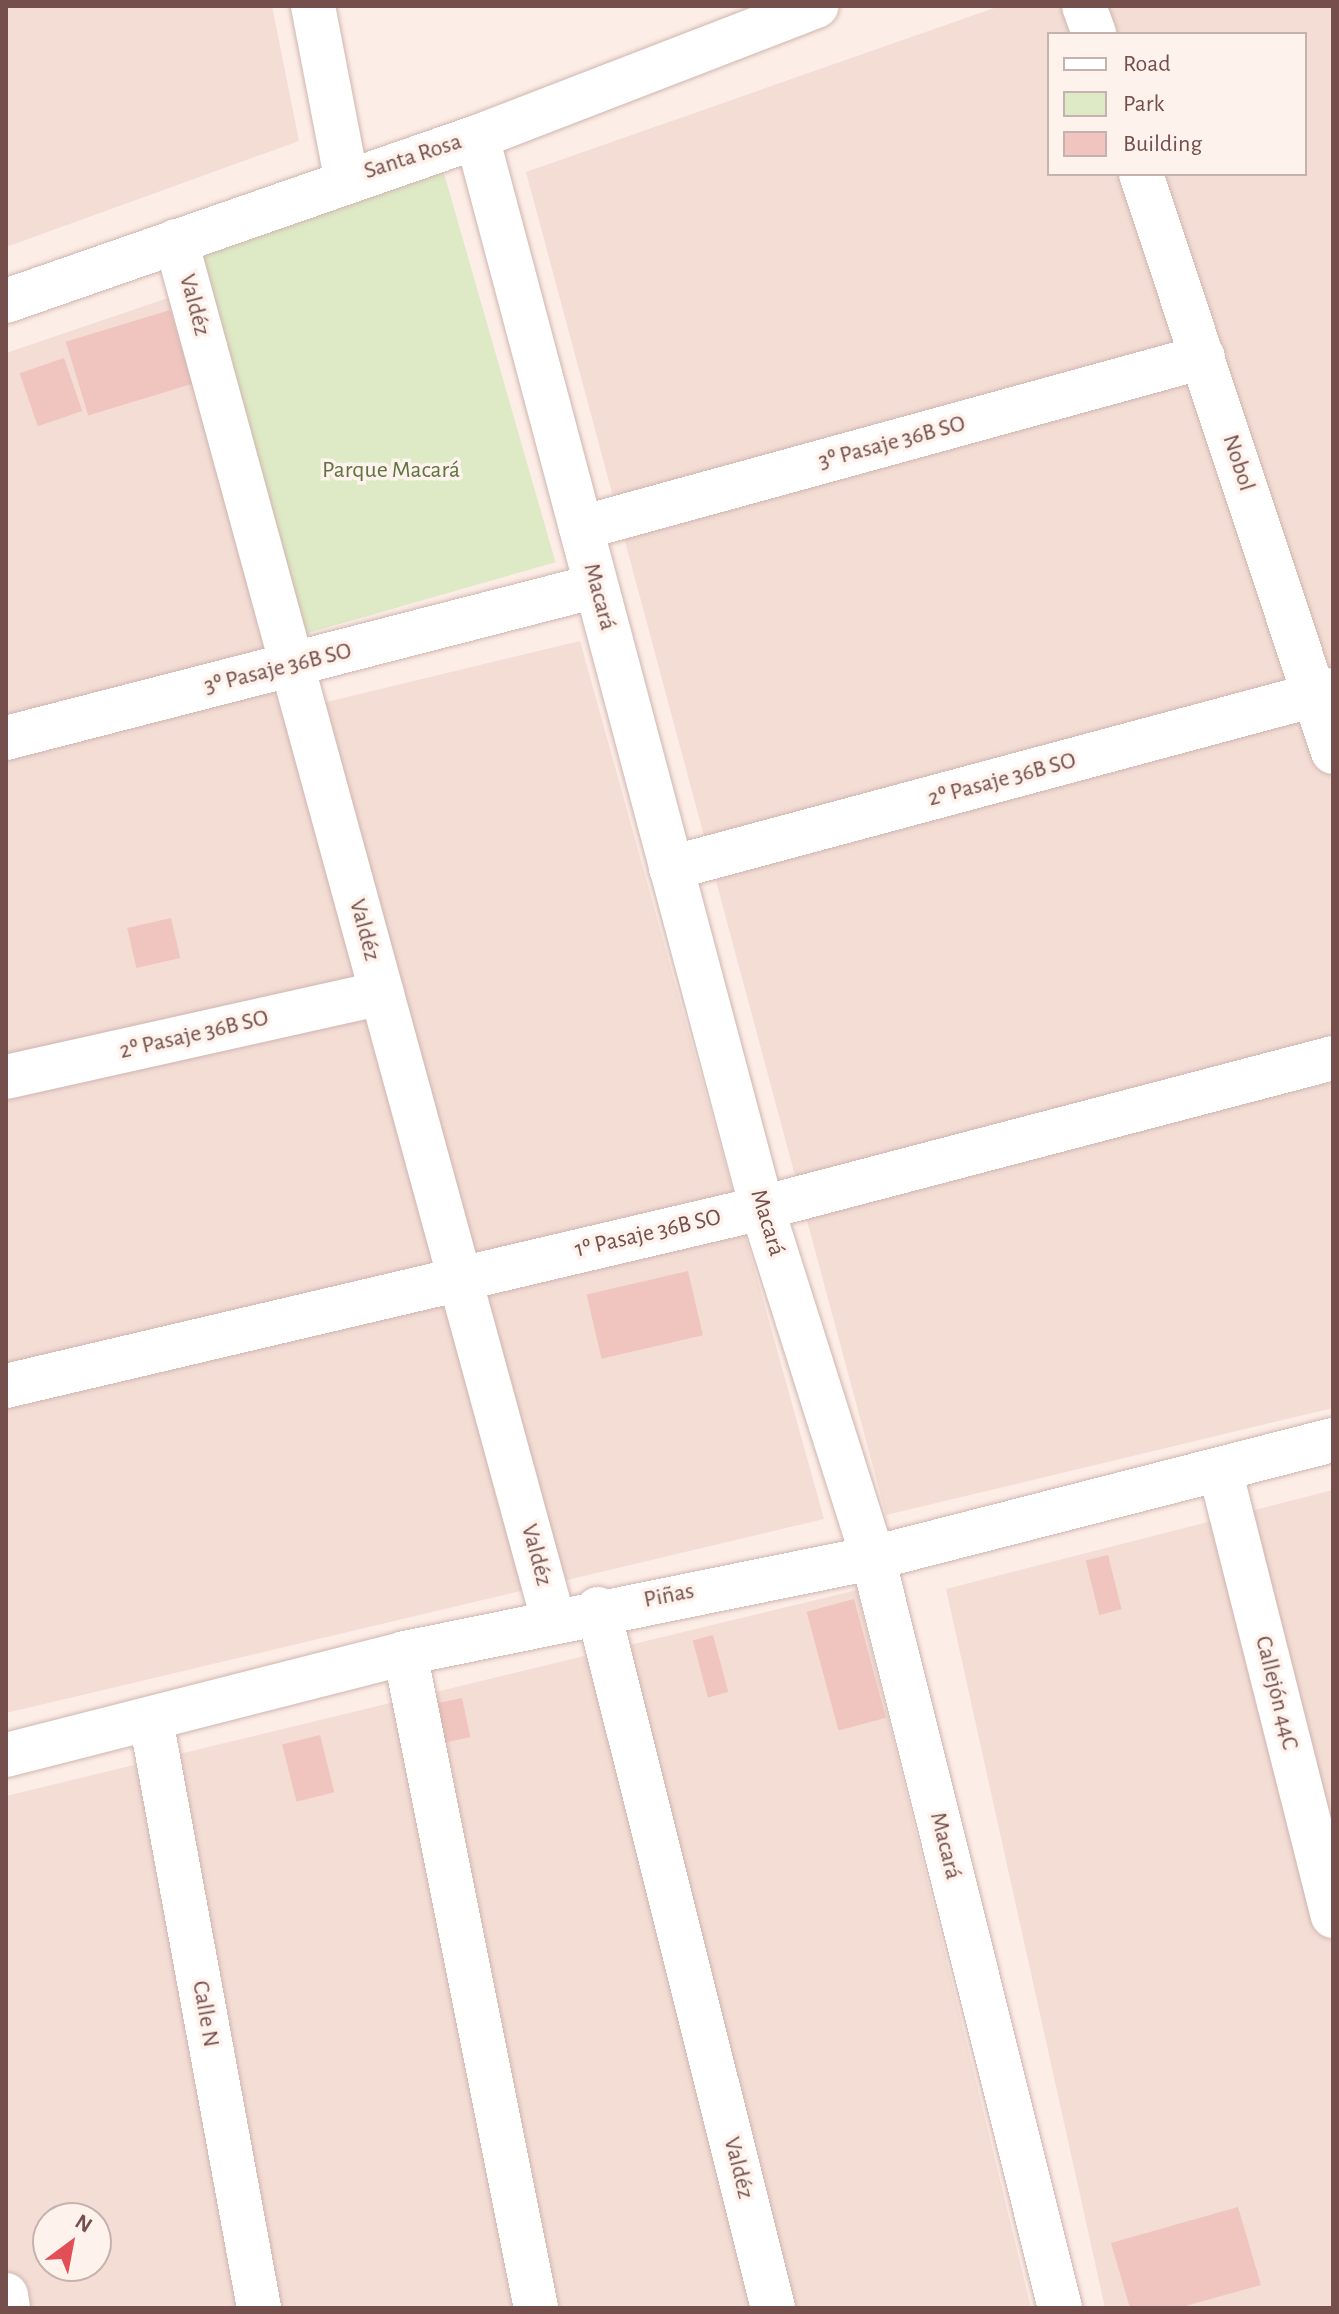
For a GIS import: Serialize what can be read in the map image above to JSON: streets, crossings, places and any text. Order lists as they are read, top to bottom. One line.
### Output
{"streets":{"street":["Santa Rosa","Valdéz","3º Pasaje 36B SO","Nobol","Macará","2º Pasaje 36B SO","1º Pasaje 36B SO","Piñas","Callejón 44C","Calle N"]},"crossings":[["Santa Rosa","Valdéz"],["Santa Rosa","Macará"],["Valdéz","3º Pasaje 36B SO"],["Valdéz","2º Pasaje 36B SO"],["Valdéz","1º Pasaje 36B SO"],["Valdéz","Piñas"],["3º Pasaje 36B SO","Nobol"],["3º Pasaje 36B SO","Macará"],["Nobol","2º Pasaje 36B SO"],["Macará","2º Pasaje 36B SO"],["Macará","1º Pasaje 36B SO"],["Macará","Piñas"],["Piñas","Callejón 44C"],["Piñas","Calle N"]],"parks":["Parque Macará"],"legend":["Road","Park","Building"],"north":"top right"}
